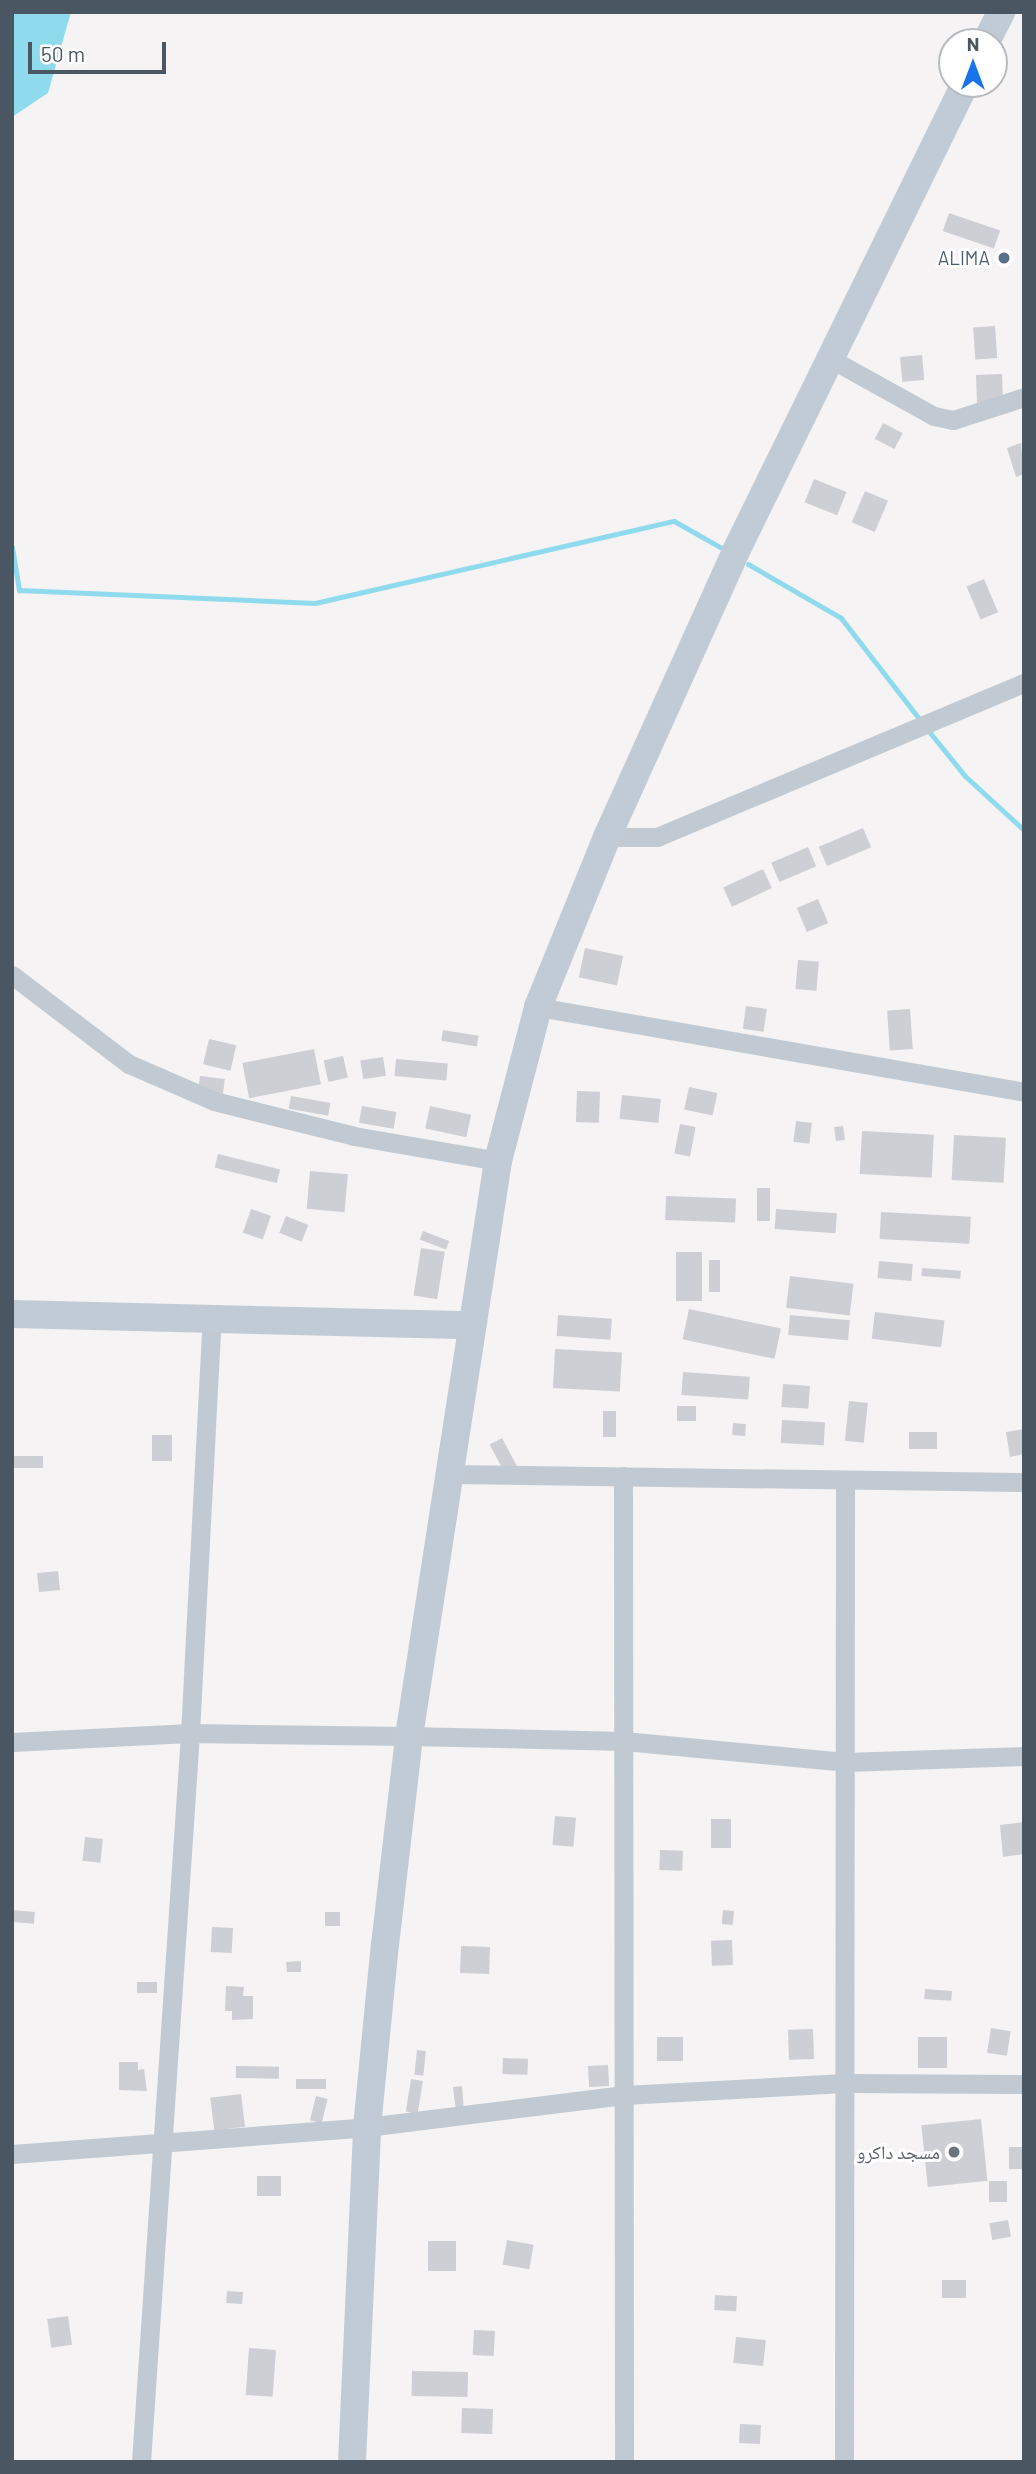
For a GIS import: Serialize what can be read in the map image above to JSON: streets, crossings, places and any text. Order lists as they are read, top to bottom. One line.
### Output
{"places":["ALIMA","مسجد داكرو"],"scale_bar":"50 m","north":"top"}
